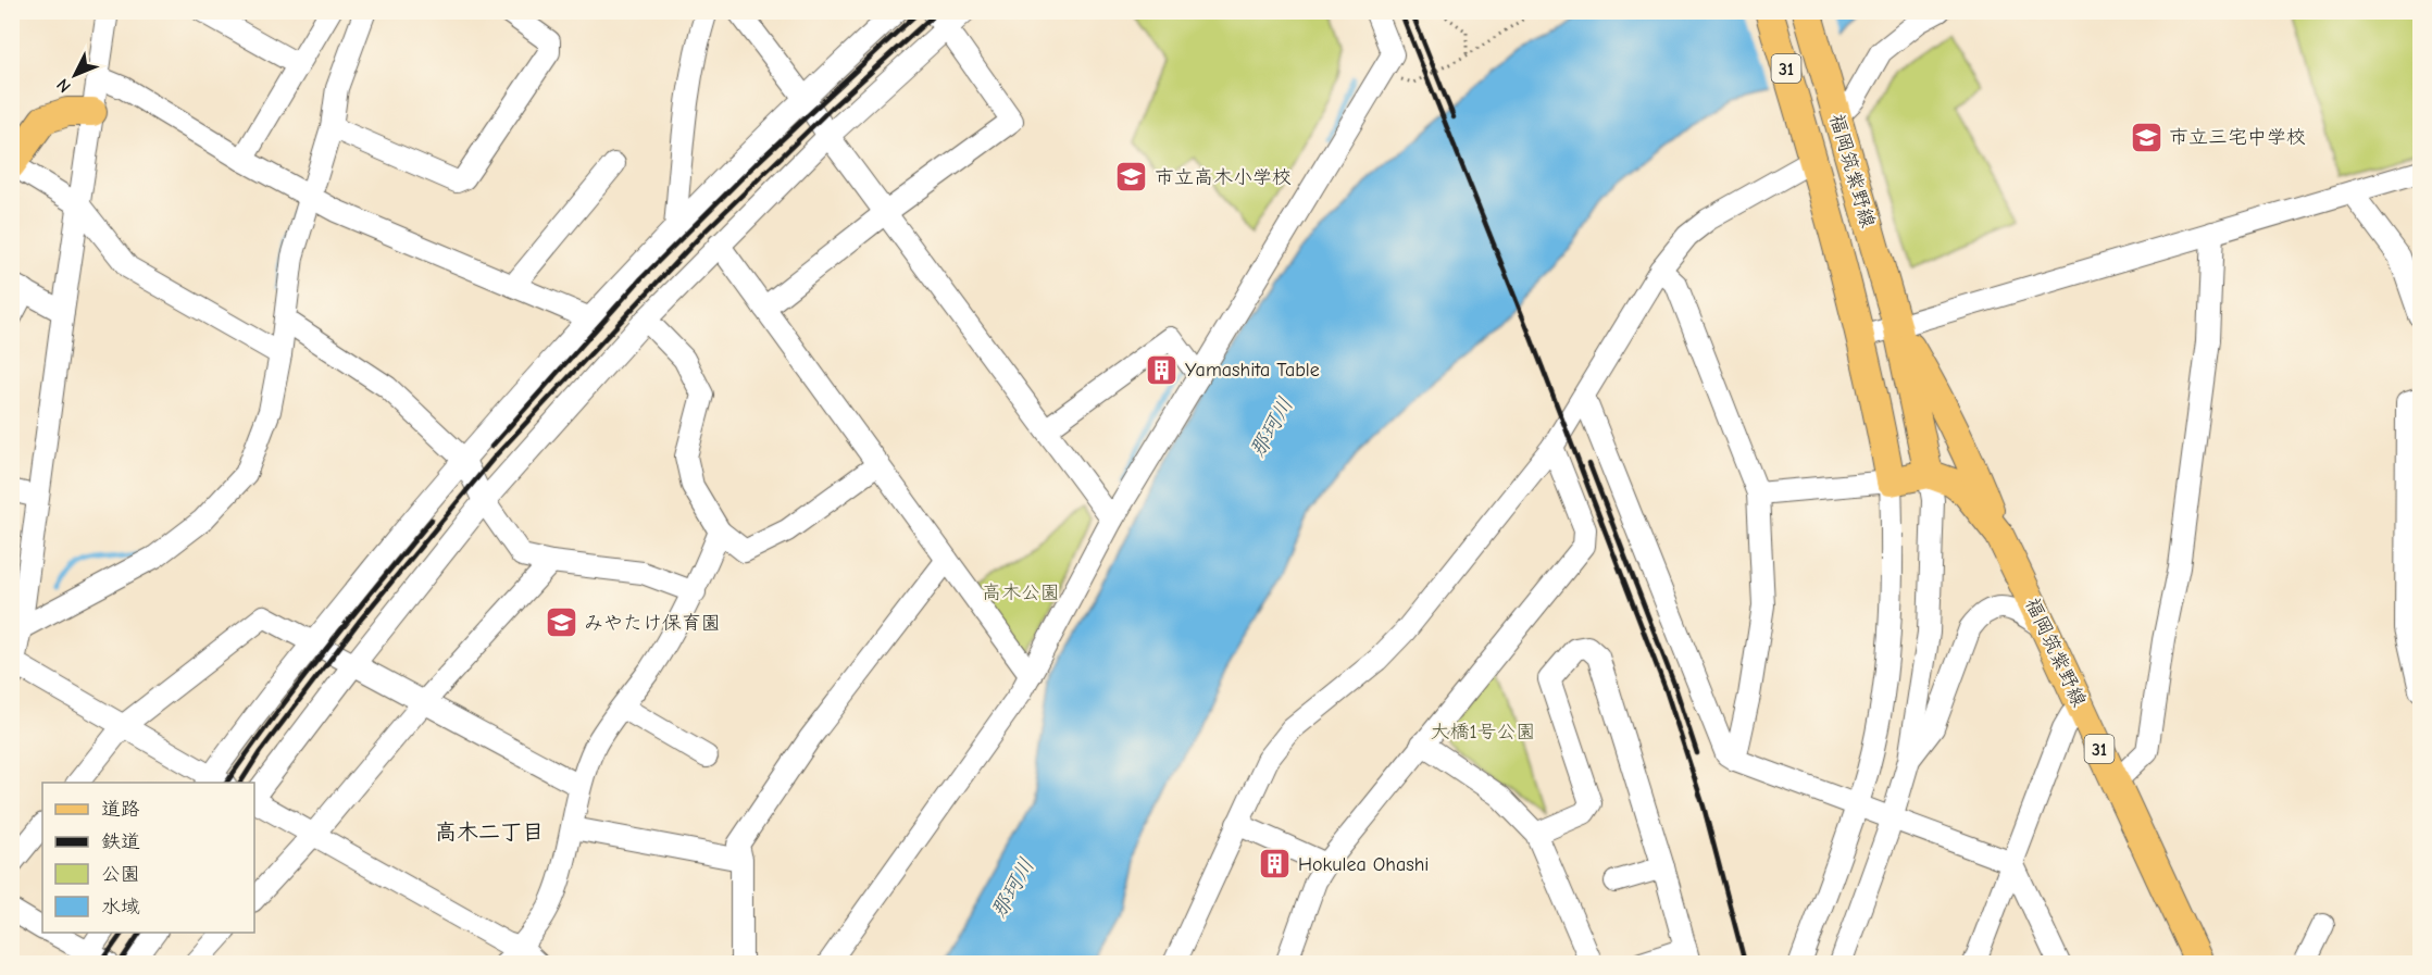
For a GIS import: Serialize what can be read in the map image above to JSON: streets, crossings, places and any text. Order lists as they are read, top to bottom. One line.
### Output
{"streets":{"main road":["31","福岡筑紫野線"]},"crossings":[["31","福岡筑紫野線"]],"districts":["高木二丁目"],"water":["那珂川"],"parks":["高木公園","大橋1号公園"],"places":{"school or university":["市立三宅中学校","市立高木小学校","みやたけ保育園"],"building":["Yamashita Table","Hokulea Ohashi"]},"legend":["道路","鉄道","公園","水域"],"north":"bottom left"}
